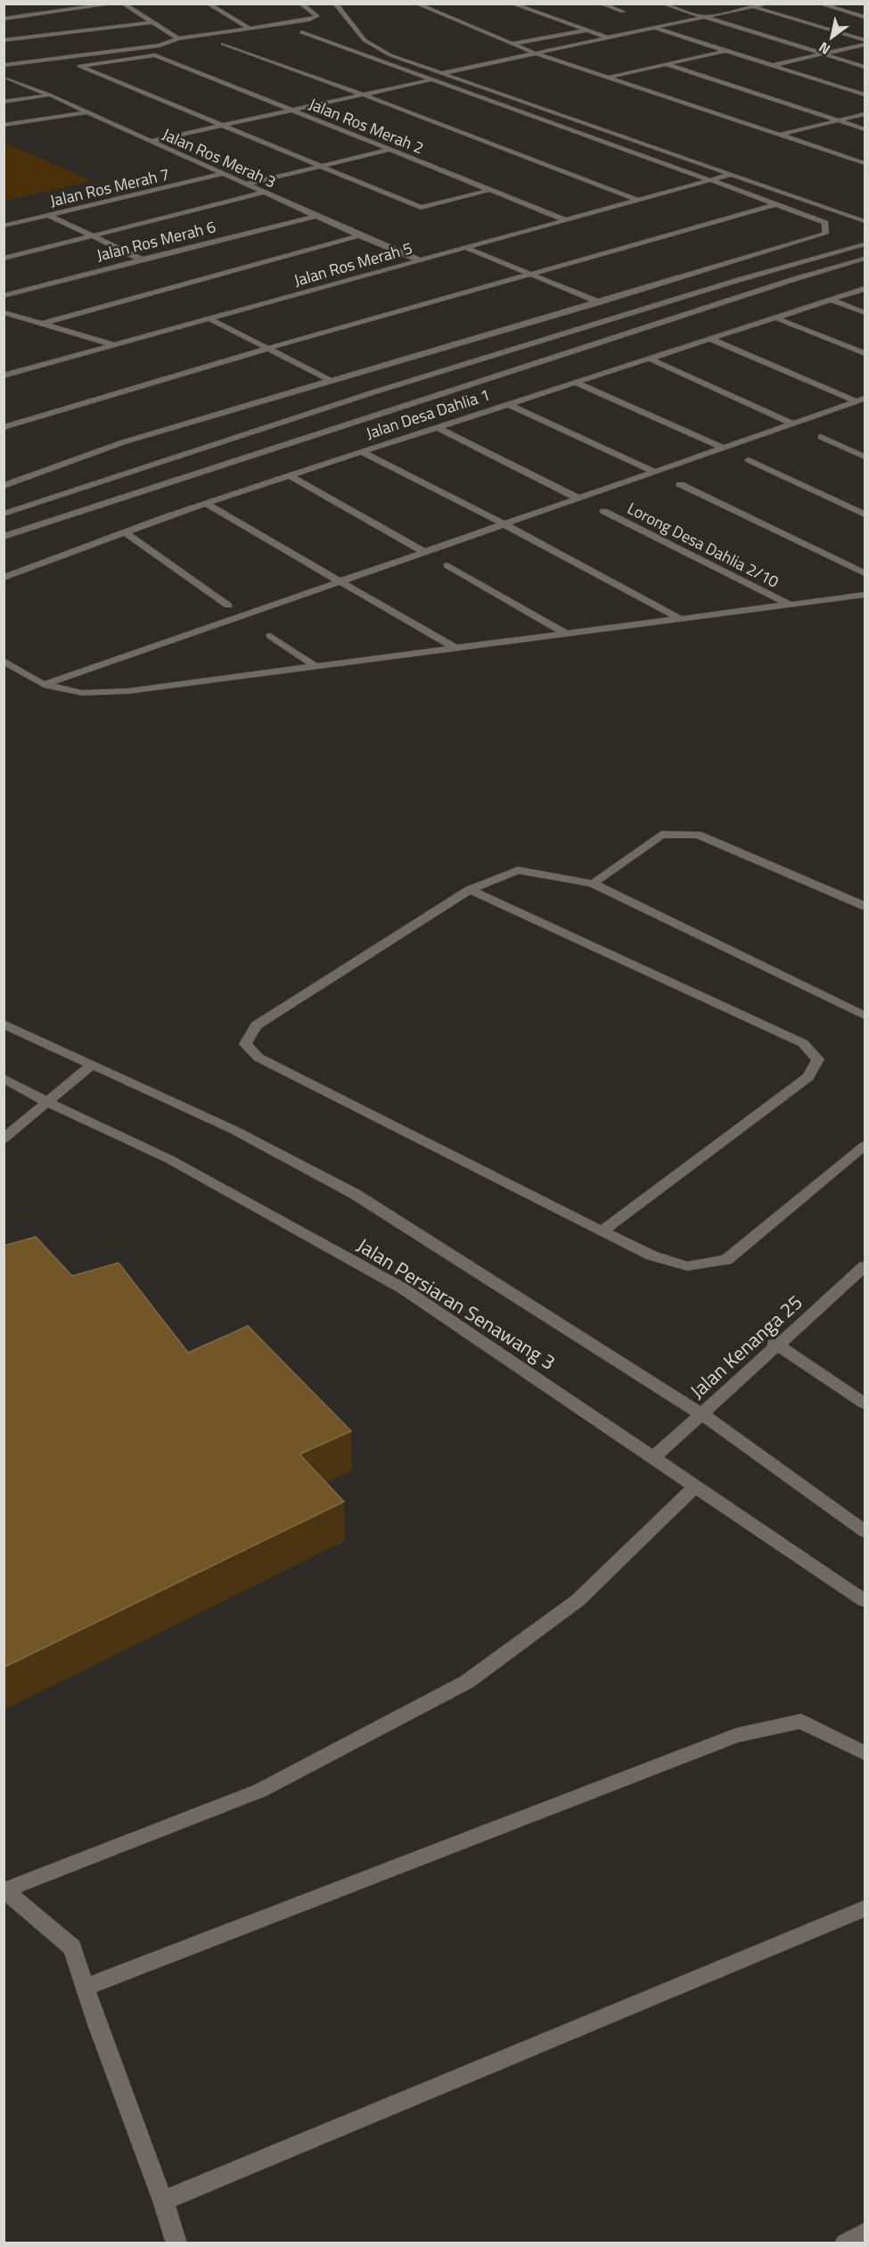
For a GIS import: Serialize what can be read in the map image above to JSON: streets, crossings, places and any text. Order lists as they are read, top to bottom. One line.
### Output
{"streets":{"street":["Jalan Ros Merah 2","Jalan Ros Merah 3","Jalan Ros Merah 7","Jalan Ros Merah 6","Jalan Ros Merah 5","Jalan Desa Dahlia 1","Lorong Desa Dahlia 2/10","Jalan Persiaran Senawang 3","Jalan Kenanga 25"]},"crossings":[["Jalan Ros Merah 2","Jalan Ros Merah 5"],["Jalan Ros Merah 3","Jalan Ros Merah 7"],["Jalan Ros Merah 3","Jalan Ros Merah 6"],["Jalan Ros Merah 3","Jalan Ros Merah 5"],["Jalan Persiaran Senawang 3","Jalan Kenanga 25"]],"north":"bottom left"}
